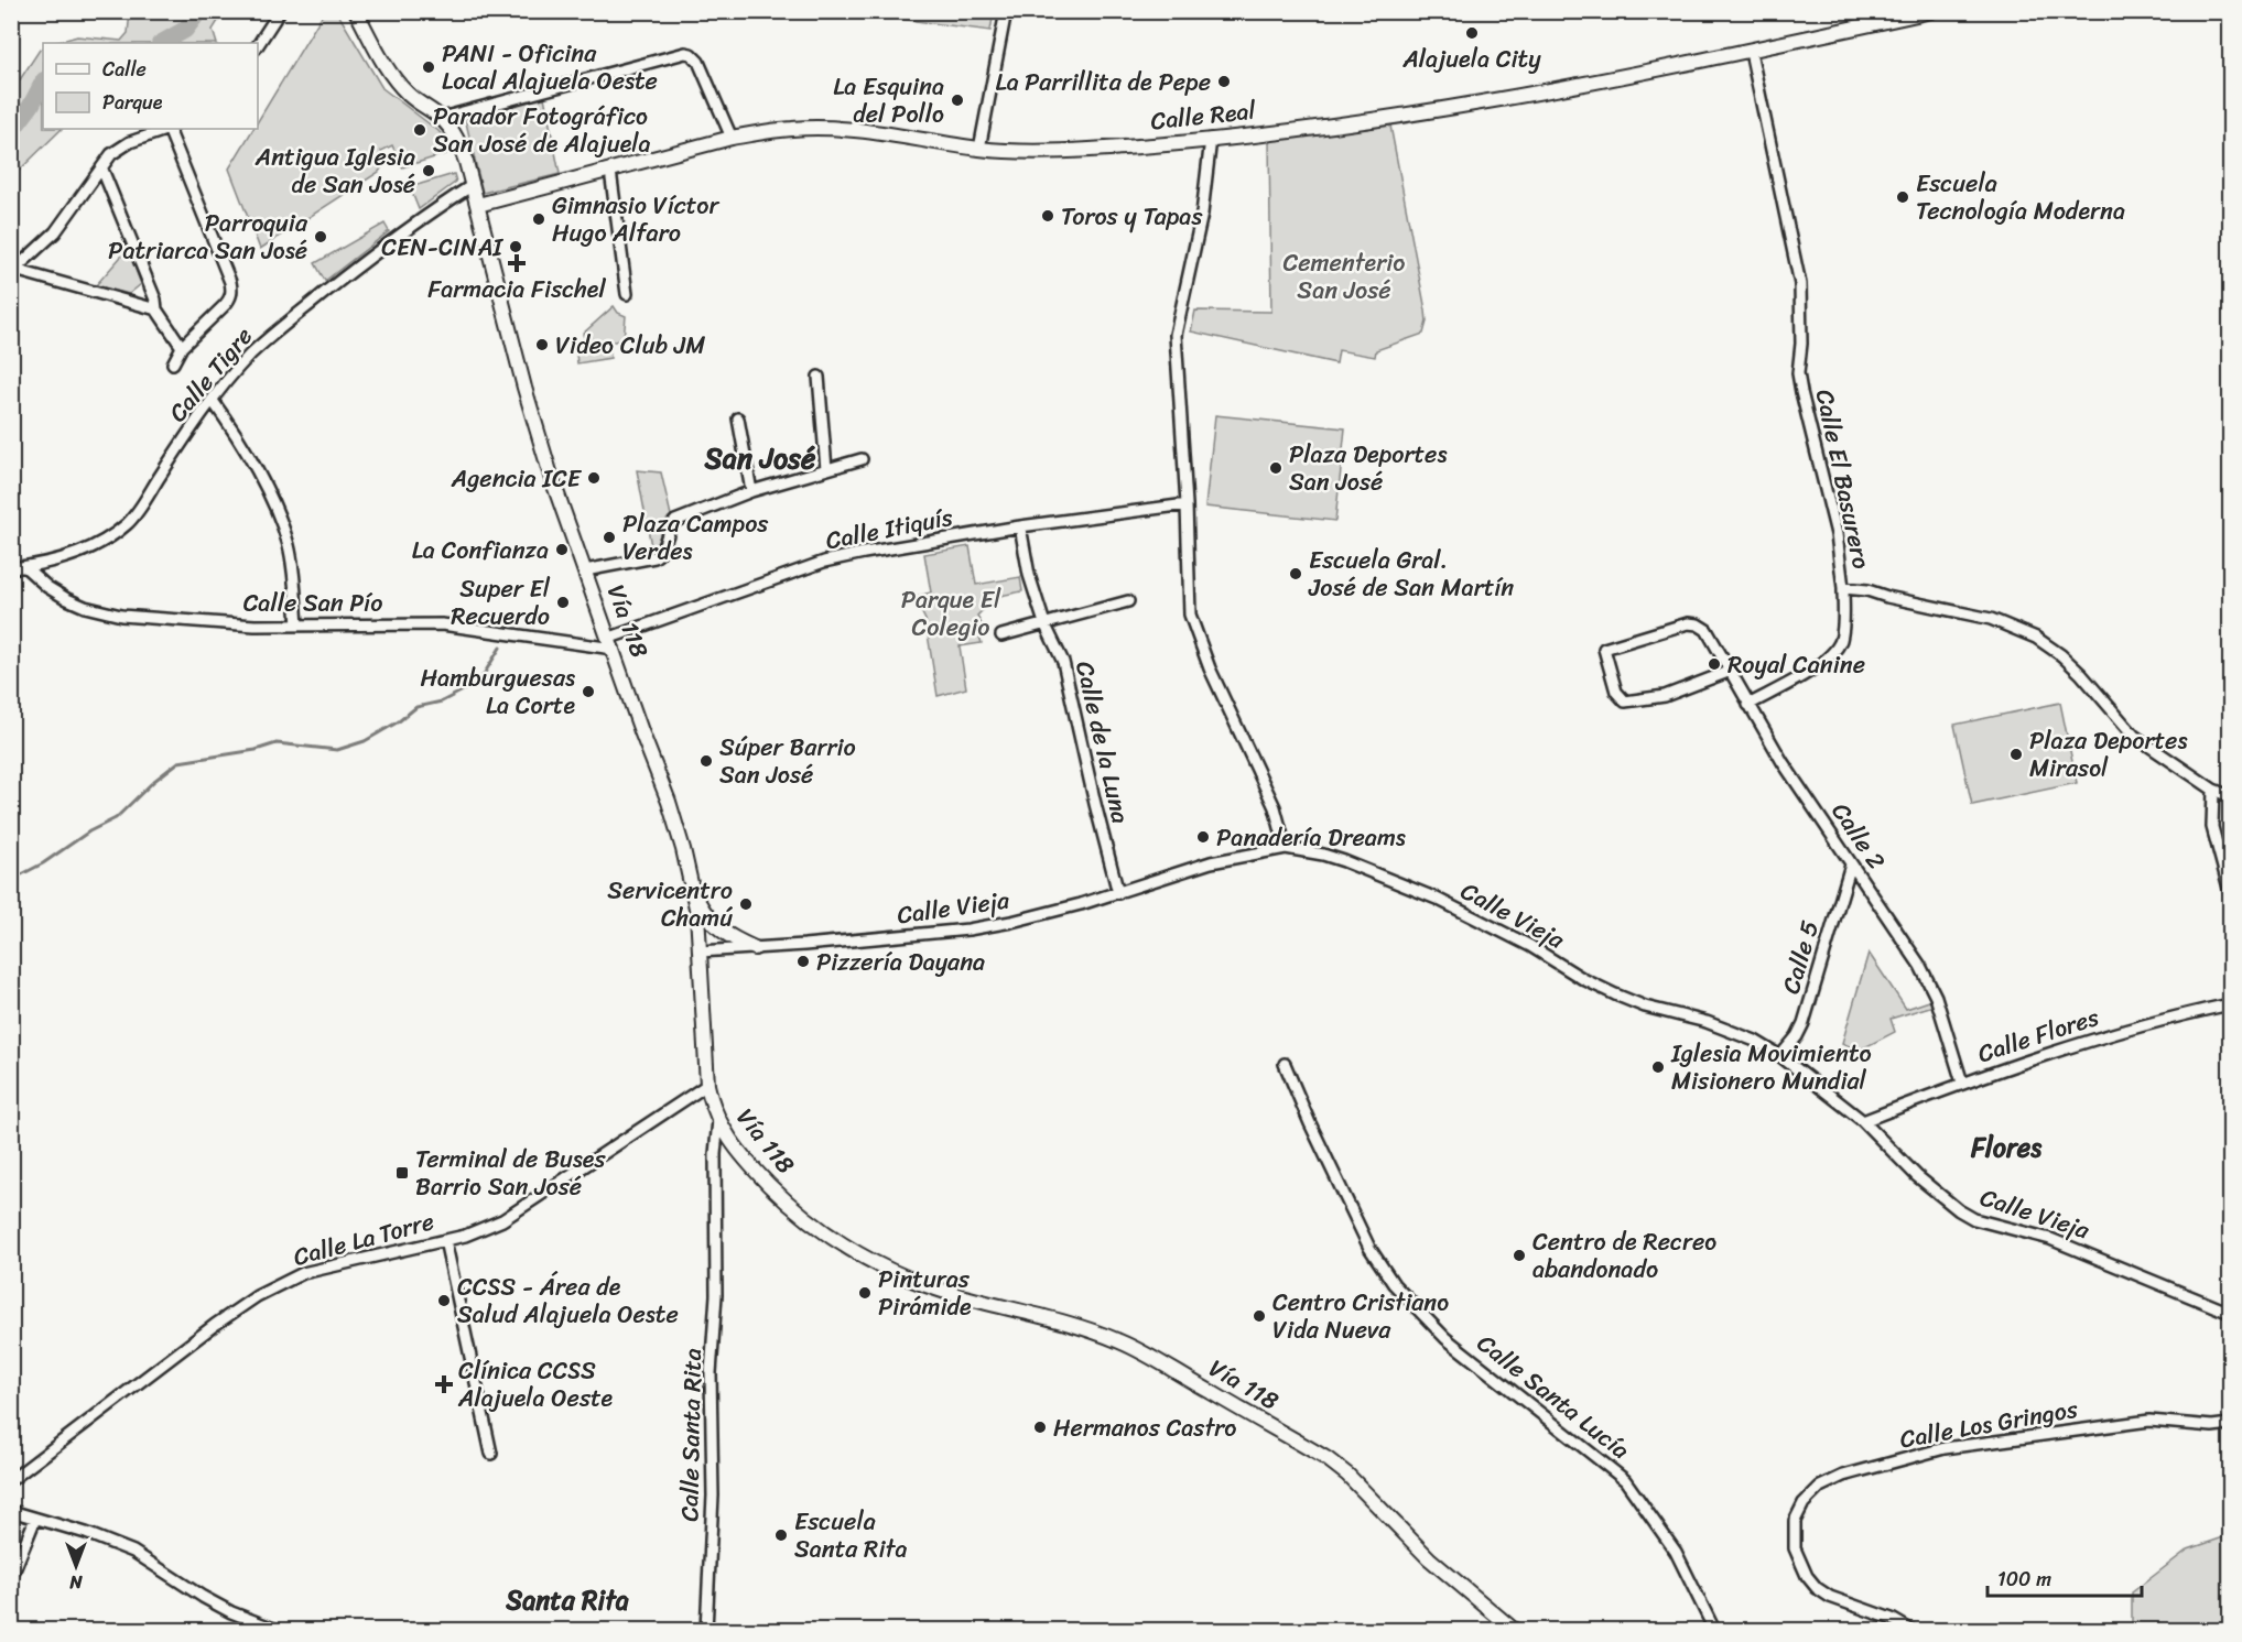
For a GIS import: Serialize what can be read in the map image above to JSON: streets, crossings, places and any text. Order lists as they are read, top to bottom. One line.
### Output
{"streets":{"main road":["Calle Real","Vía 118"],"street":["Calle Tigre","Calle El Basurero","Calle Itiquís","Calle San Pío","Calle de la Luna","Calle 2","Calle Vieja","Calle 5","Calle Flores","Calle La Torre","Calle Santa Lucía","Calle Los Gringos","Calle Santa Rita"]},"crossings":[["Calle Real","Calle El Basurero"],["Calle Real","Vía 118"],["Calle Tigre","Calle San Pío"],["Calle Tigre","Vía 118"],["Calle Itiquís","Calle San Pío"],["Calle Itiquís","Vía 118"],["Calle Itiquís","Calle de la Luna"],["Calle San Pío","Vía 118"],["Vía 118","Calle Vieja"],["Vía 118","Calle La Torre"],["Vía 118","Calle Santa Rita"],["Calle de la Luna","Calle Vieja"],["Calle 2","Calle 5"],["Calle 2","Calle Flores"],["Calle Vieja","Calle 5"],["Calle Vieja","Calle Flores"]],"districts":["San José","Flores","Santa Rita"],"parks":["Cementerio San José","Parque El Colegio"],"places":{"other":["Alajuela City","PANI - Oficina Local Alajuela Oeste","La Parrillita de Pepe","La Esquina del Pollo","Parador Fotográfico San José de Alajuela","Antigua Iglesia de San José","Escuela Tecnología Moderna","Toros y Tapas","Gimnasio Víctor Hugo Alfaro","Parroquia Patriarca San José","CEN-CINAI","Video Club JM","Plaza Deportes San José","Agencia ICE","Plaza Campos Verdes","La Confianza","Escuela Gral. José de San Martín","Super El Recuerdo","Royal Canine","Hamburguesas La Corte","Plaza Deportes Mirasol","Súper Barrio San José","Panadería Dreams","Servicentro Chamú","Pizzería Dayana","Iglesia Movimiento Misionero Mundial","Centro de Recreo abandonado","Pinturas Pirámide","CCSS - Área de Salud Alajuela Oeste","Centro Cristiano Vida Nueva","Hermanos Castro","Escuela Santa Rita"],"health":["Farmacia Fischel","Clínica CCSS Alajuela Oeste"],"transit":["Terminal de Buses Barrio San José"]},"legend":["Calle","Parque"],"scale_bar":"100 m","north":"bottom"}
